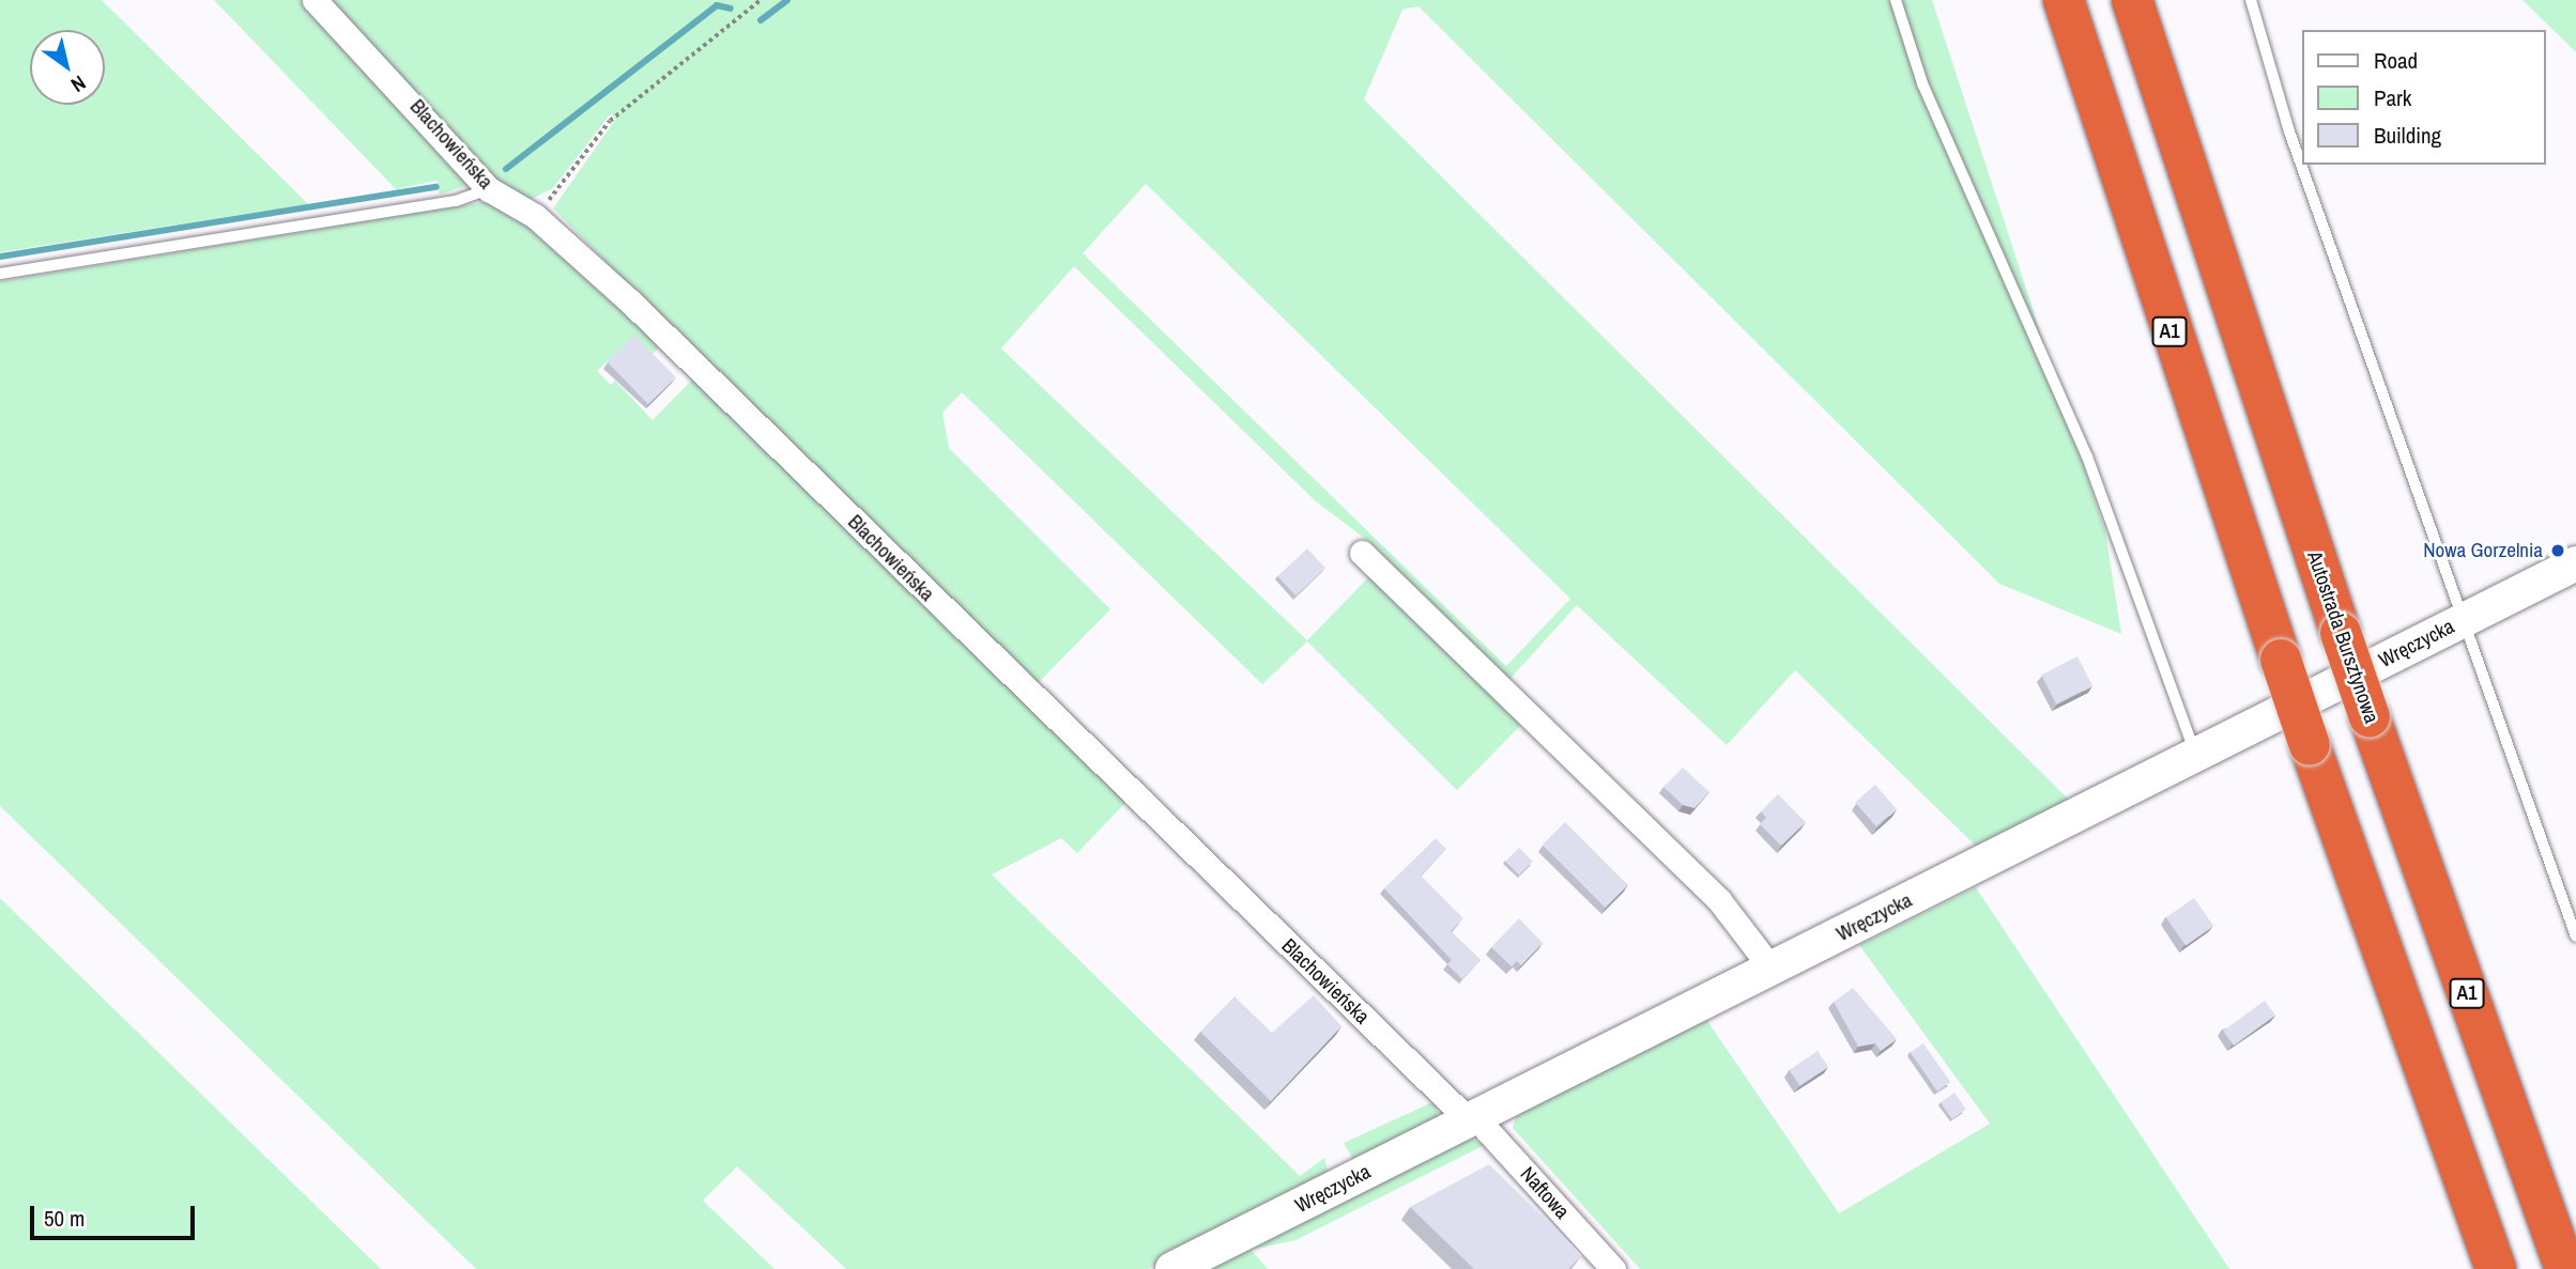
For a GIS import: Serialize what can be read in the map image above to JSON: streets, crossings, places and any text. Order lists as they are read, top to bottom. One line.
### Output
{"streets":{"highway":["A1","Autostrada Bursztynowa"],"main road":["Wręczycka"],"street":["Blachowieńska","Naftowa"]},"crossings":[["Blachowieńska","Wręczycka"],["Blachowieńska","Naftowa"],["Wręczycka","Naftowa"]],"places":["Nowa Gorzelnia"],"legend":["Road","Park","Building"],"scale_bar":"50 m","north":"bottom right"}
